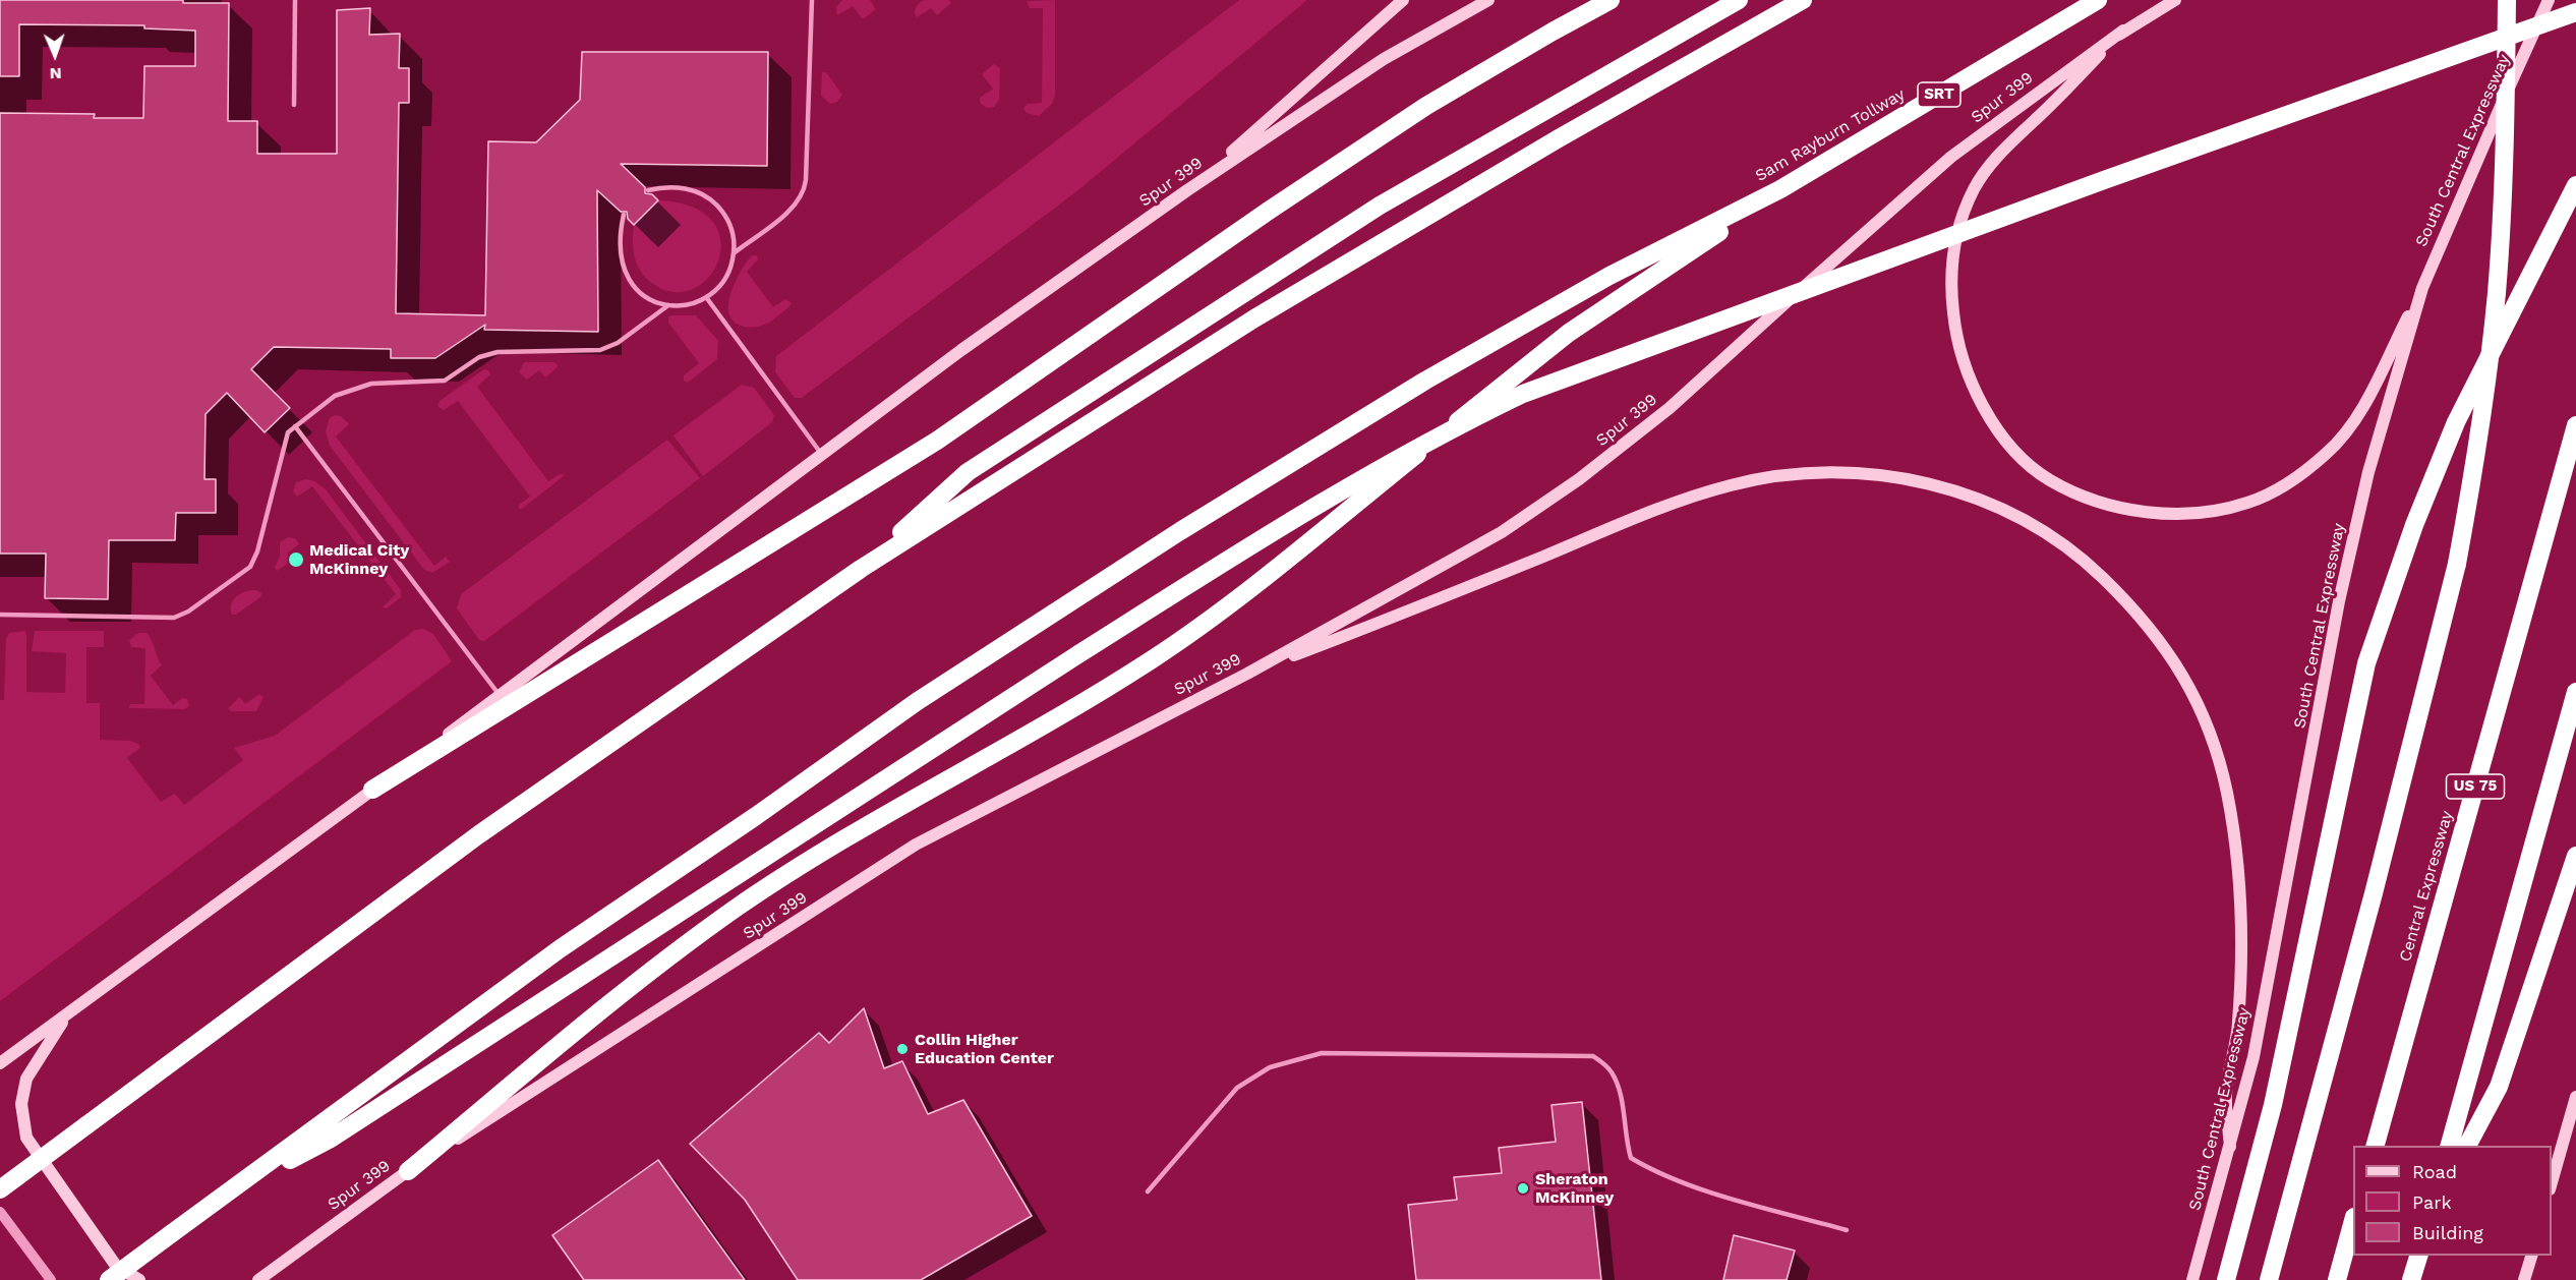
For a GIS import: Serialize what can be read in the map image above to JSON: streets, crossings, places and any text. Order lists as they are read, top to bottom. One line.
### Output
{"streets":{"highway":["SRT","Sam Rayburn Tollway","US 75","Central Expressway"],"main road":["Spur 399","South Central Expressway"]},"places":["Medical City McKinney","Collin Higher Education Center","Sheraton McKinney"],"legend":["Road","Park","Building"],"north":"bottom"}
